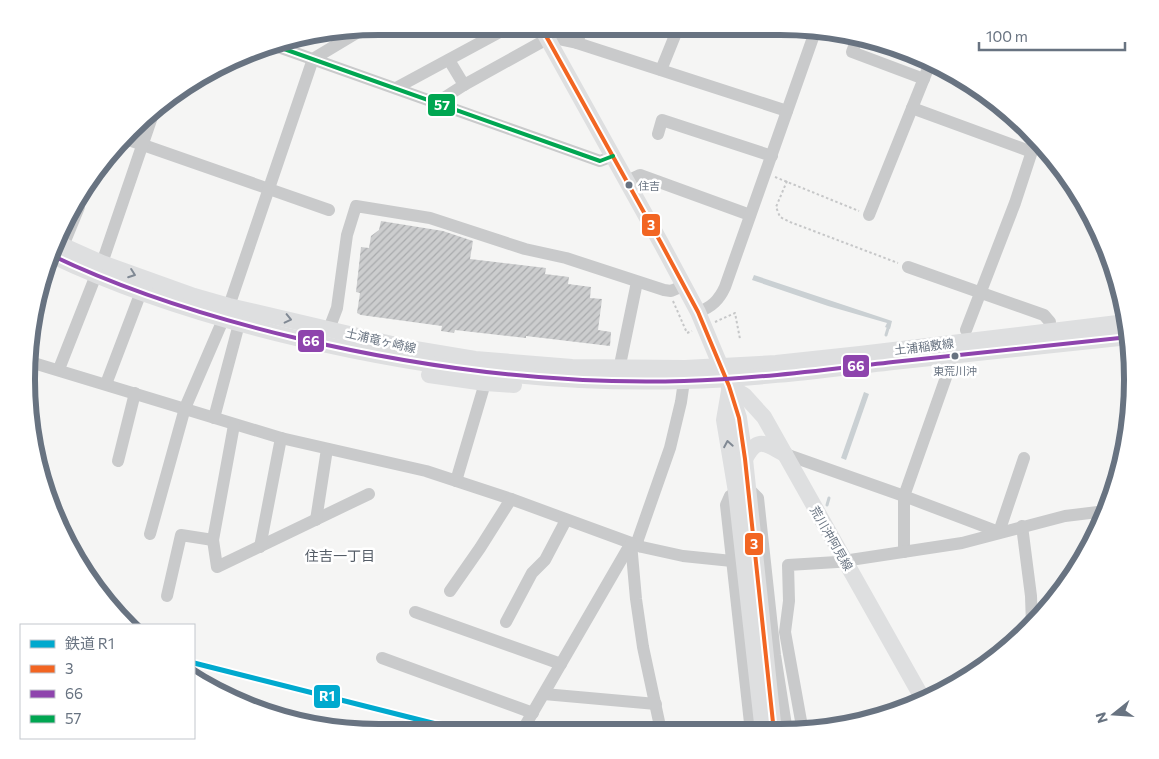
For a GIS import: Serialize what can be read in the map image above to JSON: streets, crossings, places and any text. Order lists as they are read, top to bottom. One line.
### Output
{"streets":{"main road":["土浦竜ヶ崎線","土浦稲敷線","荒川沖阿見線"]},"crossings":[["土浦竜ヶ崎線","土浦稲敷線"],["土浦竜ヶ崎線","荒川沖阿見線"],["土浦稲敷線","荒川沖阿見線"]],"districts":["住吉一丁目"],"places":["住吉","東荒川沖"],"lines":["transit line 3","transit line 57","transit line 66","rail line R1"],"legend":["鉄道 R1","3","66","57"],"scale_bar":"100 m","north":"left"}
